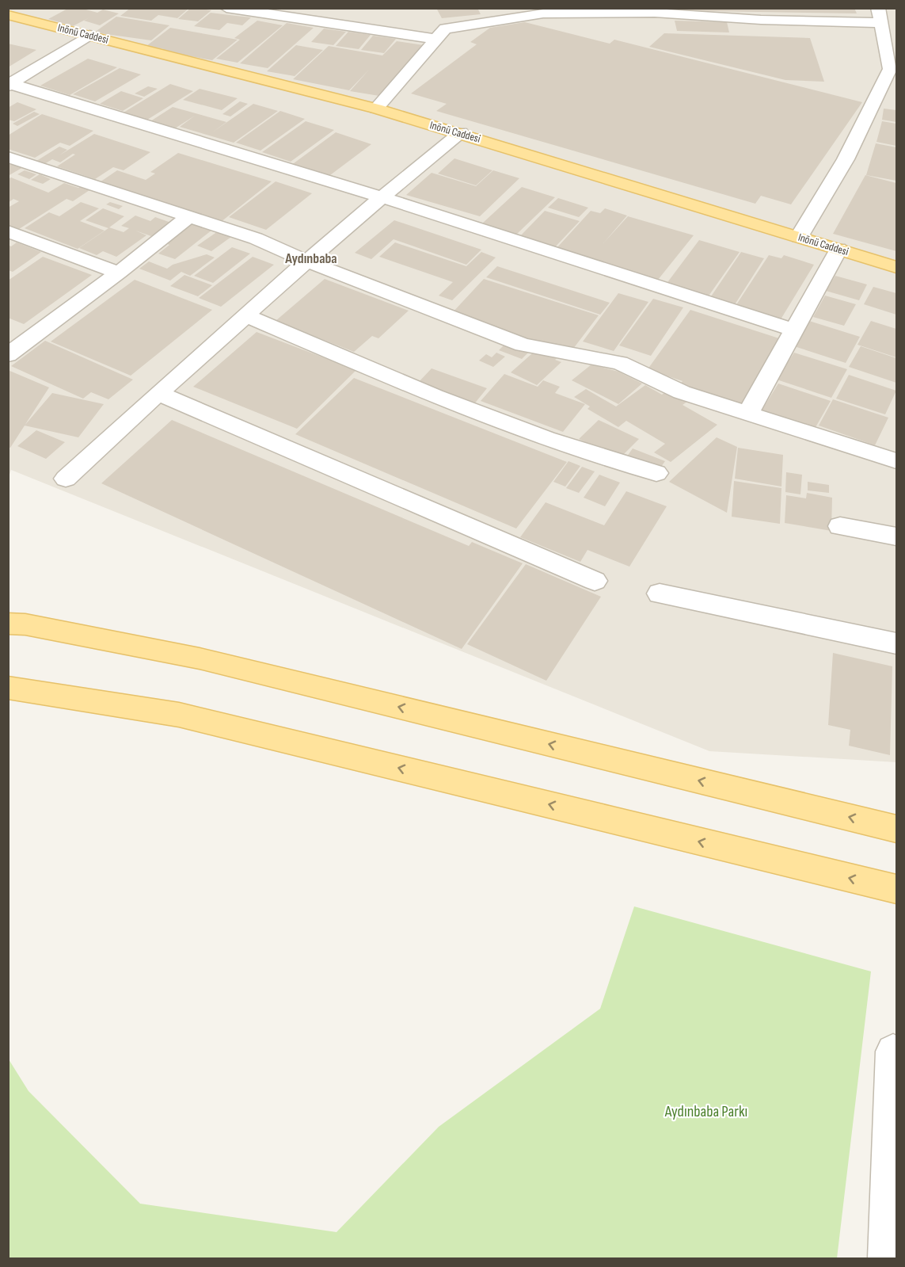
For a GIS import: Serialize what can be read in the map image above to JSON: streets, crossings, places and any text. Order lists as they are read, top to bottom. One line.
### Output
{"streets":{"main road":["Inönü Caddesi"]},"districts":["Aydınbaba"],"parks":["Aydınbaba Parkı"]}
